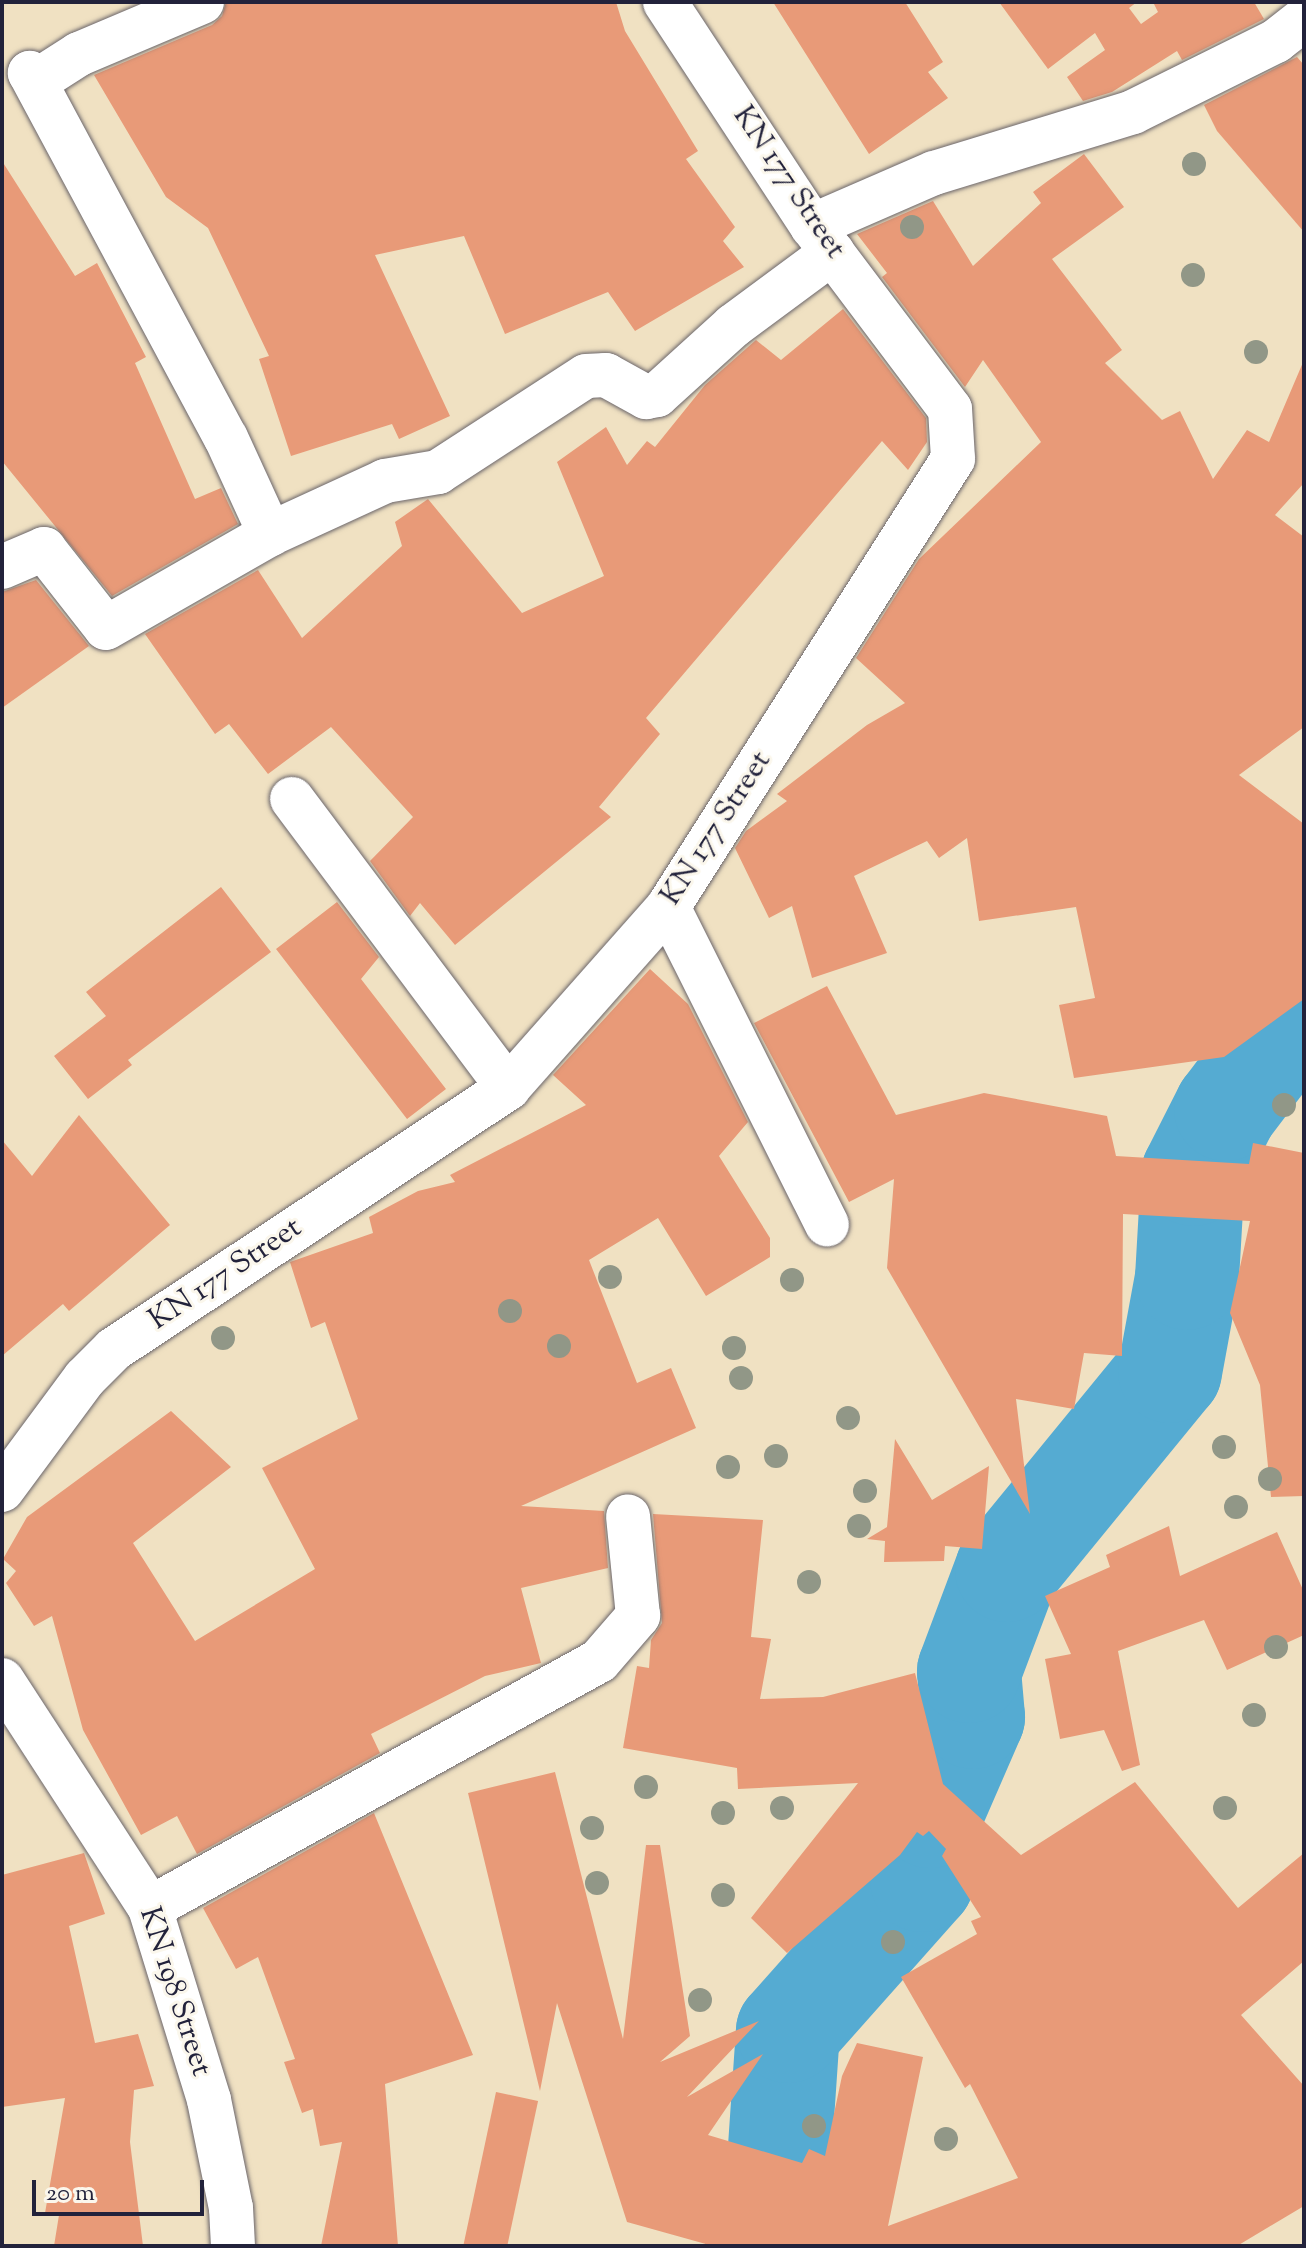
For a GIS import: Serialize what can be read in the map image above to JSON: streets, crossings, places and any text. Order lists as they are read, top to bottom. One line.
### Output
{"streets":{"street":["KN 177 Street","KN 198 Street"]},"scale_bar":"20 m"}
